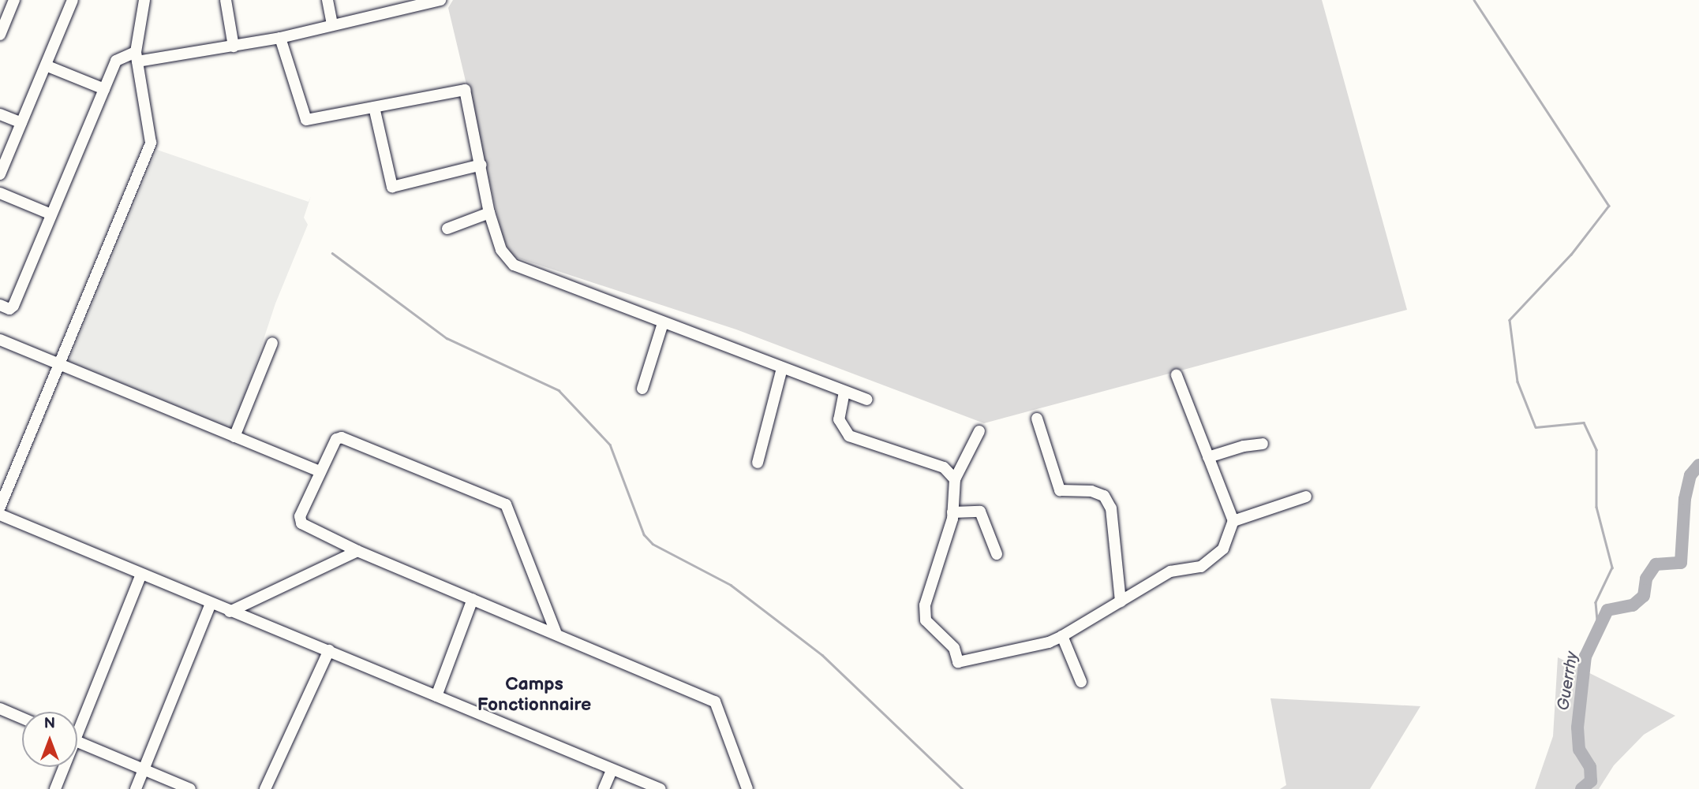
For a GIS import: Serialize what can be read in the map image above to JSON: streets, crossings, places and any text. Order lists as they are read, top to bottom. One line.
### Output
{"districts":["Camps Fonctionnaire"],"water":["Guerrhy"],"north":"top"}
